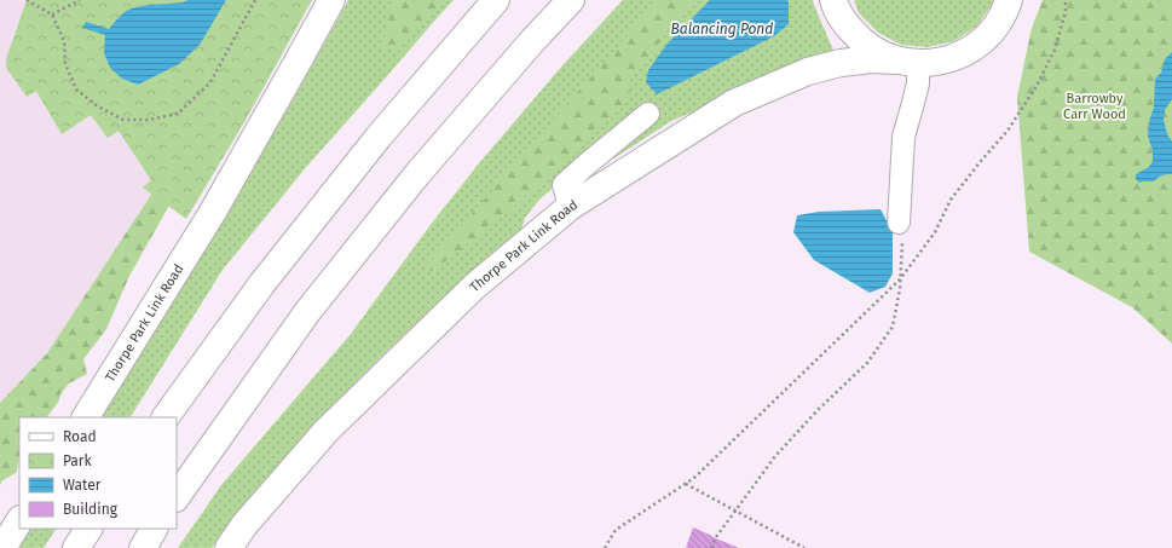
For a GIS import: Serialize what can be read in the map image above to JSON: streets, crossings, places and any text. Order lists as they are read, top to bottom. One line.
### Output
{"streets":{"highway":["Thorpe Park Link Road"]},"water":["Balancing Pond"],"parks":["Barrowby Carr Wood"],"legend":["Road","Park","Water","Building"]}
